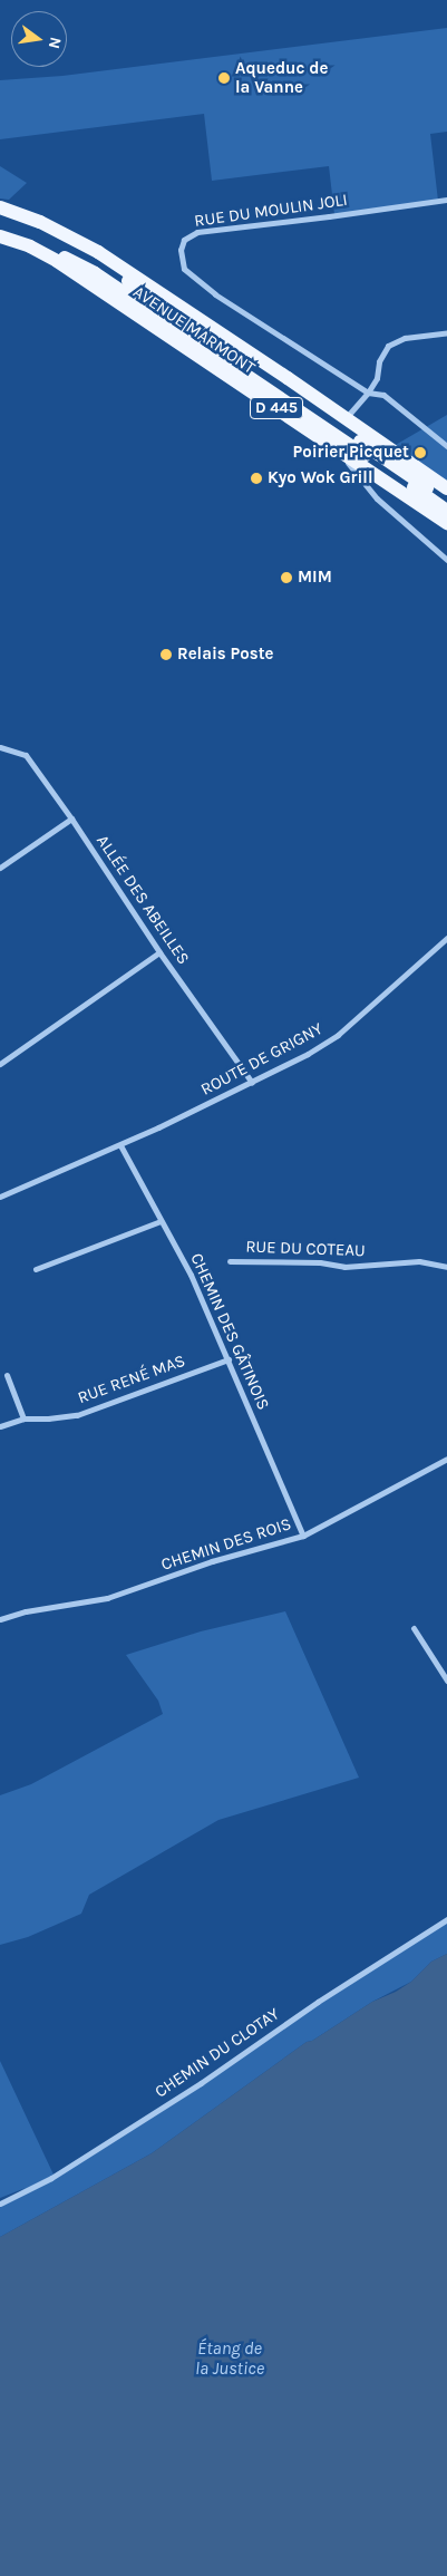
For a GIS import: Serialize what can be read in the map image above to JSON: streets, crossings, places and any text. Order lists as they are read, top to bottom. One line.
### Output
{"streets":{"main road":["AVENUE MARMONT","D 445"],"street":["RUE DU MOULIN JOLI","ALLÉE DES ABEILLES","ROUTE DE GRIGNY","RUE DU COTEAU","CHEMIN DES GÂTINOIS","RUE RENÉ MAS","CHEMIN DES ROIS","CHEMIN DU CLOTAY"]},"crossings":[["ALLÉE DES ABEILLES","ROUTE DE GRIGNY"],["ROUTE DE GRIGNY","CHEMIN DES GÂTINOIS"],["CHEMIN DES GÂTINOIS","RUE RENÉ MAS"],["CHEMIN DES GÂTINOIS","CHEMIN DES ROIS"]],"water":["Étang de la Justice"],"places":["Aqueduc de la Vanne","Poirier Picquet","Kyo Wok Grill","MIM","Relais Poste"],"north":"right"}
